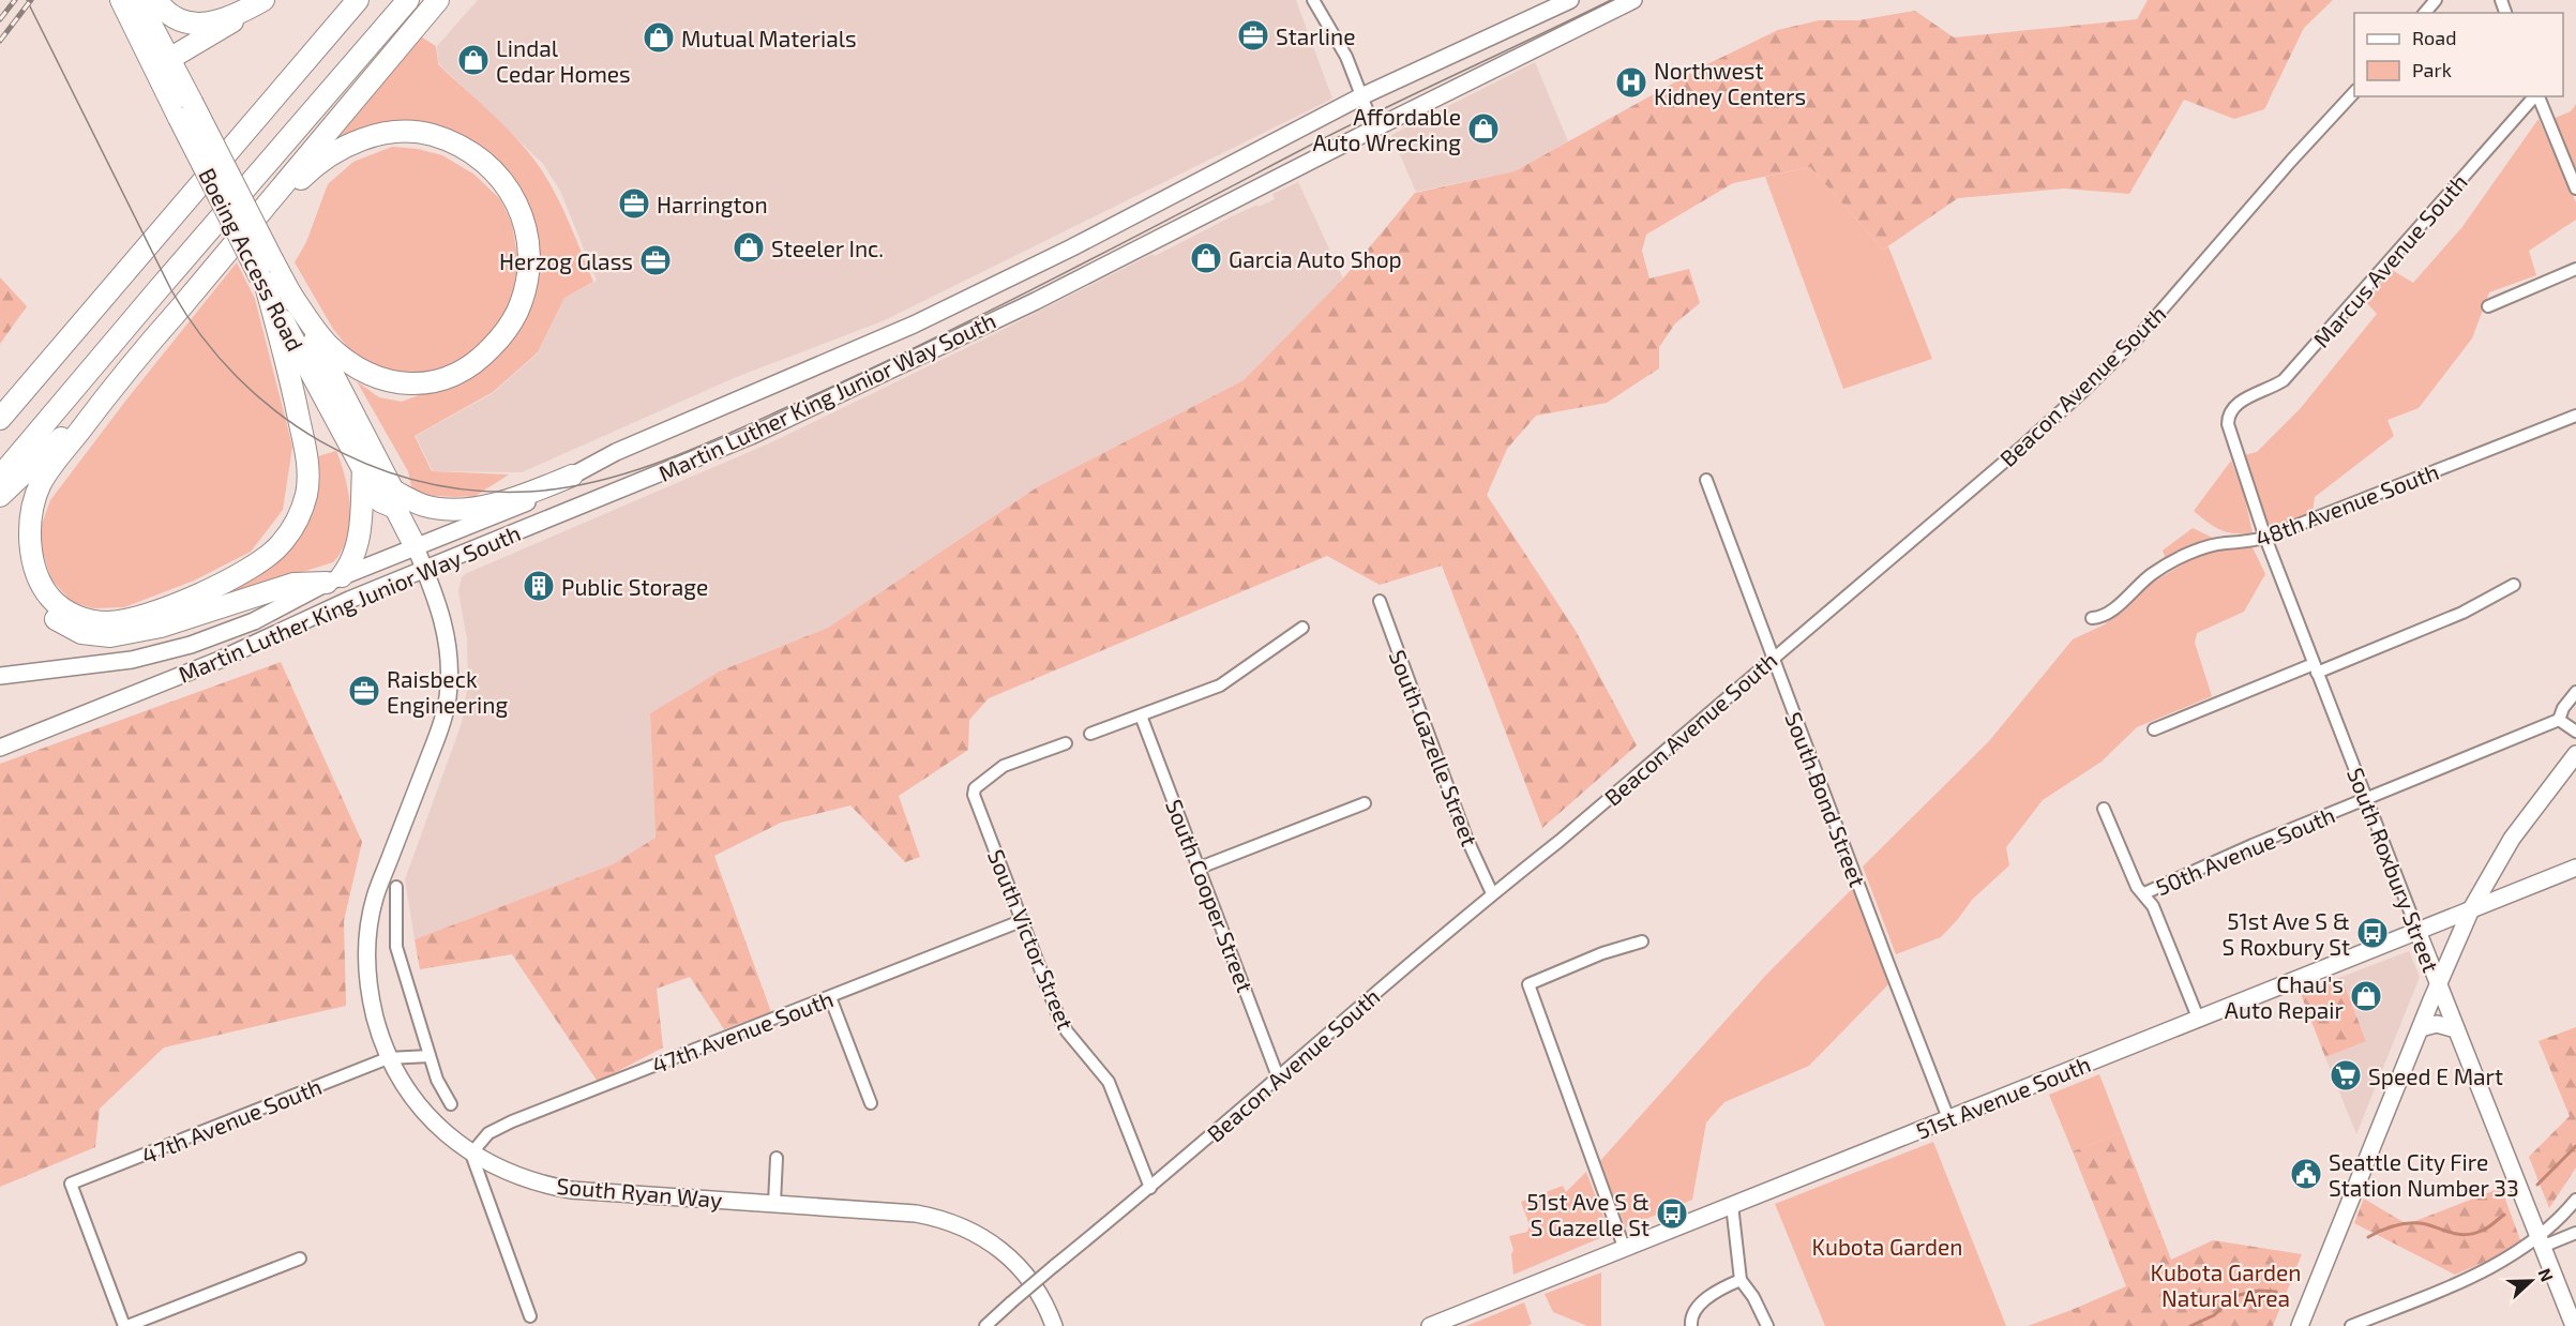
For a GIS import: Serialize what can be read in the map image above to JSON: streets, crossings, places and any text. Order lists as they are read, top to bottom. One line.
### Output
{"streets":{"highway":["Boeing Access Road"],"main road":["Martin Luther King Junior Way South","South Roxbury Street","51st Avenue South","South Ryan Way"],"street":["Marcus Avenue South","Beacon Avenue South","48th Avenue South","South Gazelle Street","South Bond Street","50th Avenue South","South Cooper Street","South Victor Street","47th Avenue South"]},"crossings":[["Boeing Access Road","Martin Luther King Junior Way South"],["Boeing Access Road","South Ryan Way"],["Marcus Avenue South","South Roxbury Street"],["Beacon Avenue South","South Gazelle Street"],["Beacon Avenue South","South Bond Street"],["Beacon Avenue South","South Cooper Street"],["Beacon Avenue South","South Victor Street"],["Martin Luther King Junior Way South","South Ryan Way"],["48th Avenue South","South Roxbury Street"],["South Bond Street","51st Avenue South"],["50th Avenue South","South Roxbury Street"],["South Roxbury Street","51st Avenue South"],["South Victor Street","47th Avenue South"],["47th Avenue South","South Ryan Way"]],"parks":["Kubota Garden","Kubota Garden Natural Area"],"places":{"office":["Starline","Harrington","Herzog Glass","Raisbeck Engineering"],"shop":["Mutual Materials","Lindal Cedar Homes","Affordable Auto Wrecking","Steeler Inc.","Garcia Auto Shop","Chau's Auto Repair"],"hospital":["Northwest Kidney Centers"],"building":["Public Storage"],"bus stop":["51st Ave S & S Roxbury St","51st Ave S & S Gazelle St"],"supermarket":["Speed E Mart"],"public building":["Seattle City Fire Station Number 33"]},"legend":["Road","Park"],"north":"right"}
